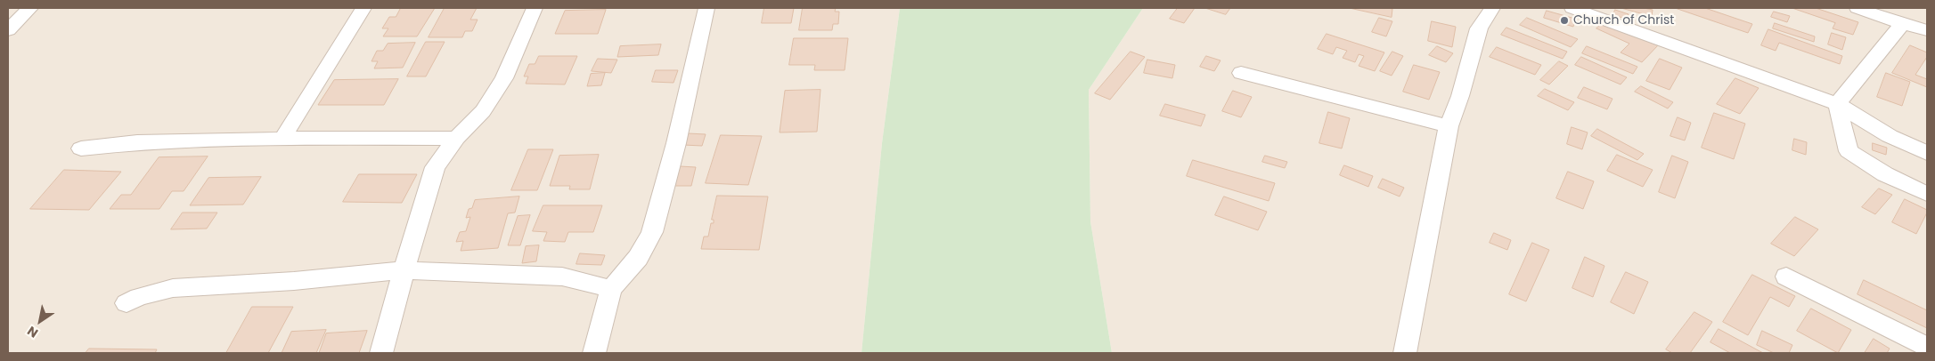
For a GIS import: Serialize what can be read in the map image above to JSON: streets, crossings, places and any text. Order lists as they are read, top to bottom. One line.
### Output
{"places":["Church of Christ"],"north":"bottom left"}
